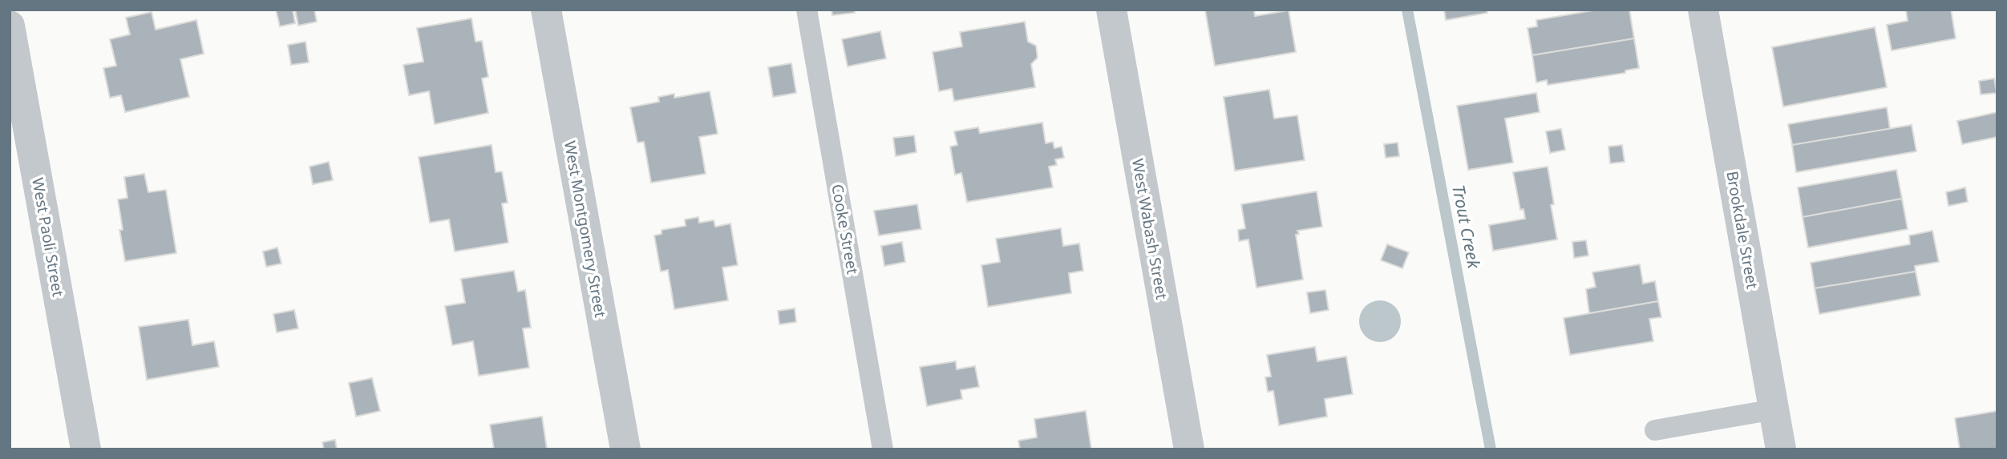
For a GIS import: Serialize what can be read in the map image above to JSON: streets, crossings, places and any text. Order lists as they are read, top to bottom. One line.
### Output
{"streets":{"street":["West Montgomery Street","West Wabash Street","Brookdale Street","West Paoli Street"],"lane":["Cooke Street"]},"water":["Trout Creek"]}
